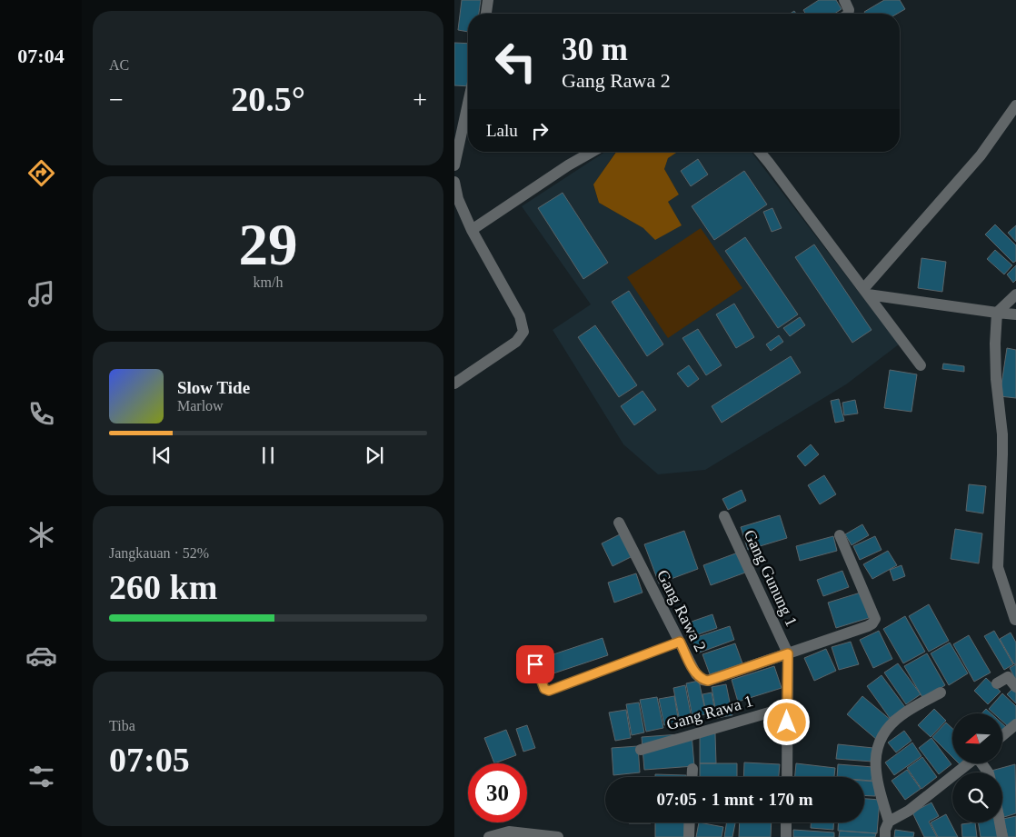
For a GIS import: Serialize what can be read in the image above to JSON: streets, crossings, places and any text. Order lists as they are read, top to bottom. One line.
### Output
{"streets":{"street":["Gang Gunung 1","Gang Rawa 2","Gang Rawa 1"]},"crossings":[["Gang Gunung 1","Gang Rawa 2"]],"north":"left","page":{"tabs":"07:04","tile":["AC",["29","km/h"],["Jangkauan · 52%","260 km"],["Tiba","07:05"]],"turn":["30 m","Gang Rawa 2"],"heat":["−","20.5°","+"],"then":"Lalu","song":["Slow Tide","Marlow"],"limit":"30","trip":"07:05 · 1 mnt · 170 m"}}
